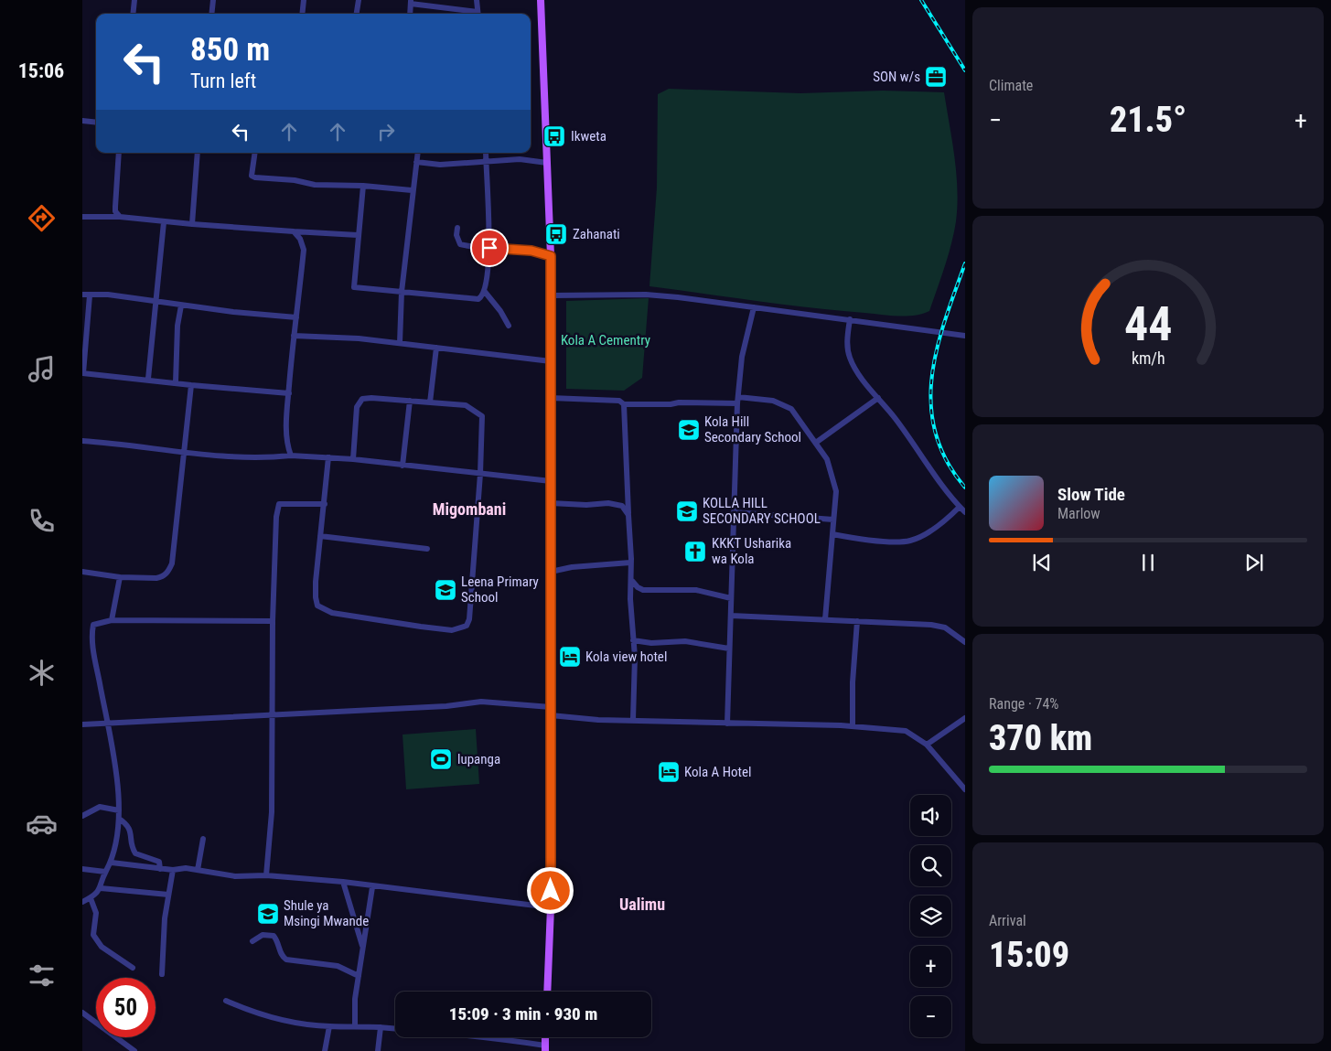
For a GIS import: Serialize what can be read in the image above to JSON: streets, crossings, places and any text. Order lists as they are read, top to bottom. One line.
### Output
{"districts":["Migombani","Ualimu"],"parks":["Kola A Cementry"],"places":{"office":["SON w/s"],"bus stop":["Ikweta","Zahanati"],"school or university":["Kola Hill Secondary School","KOLLA HILL SECONDARY SCHOOL","Leena Primary School","Shule ya Msingi Mwande"],"church":["KKKT Usharika wa Kola"],"hotel":["Kola view hotel","Kola A Hotel"],"sports":["lupanga"]},"page":{"tabs":"15:06","tile":["Climate",["Range · 74%","370 km"],["Arrival","15:09"]],"turn":["850 m","Turn left"],"heat":["−","21.5°","+"],"song":["Slow Tide","Marlow"],"map_buttons":["+","−"],"limit":"50","trip":"15:09 · 3 min · 930 m","gauge":["44","km/h"]}}
